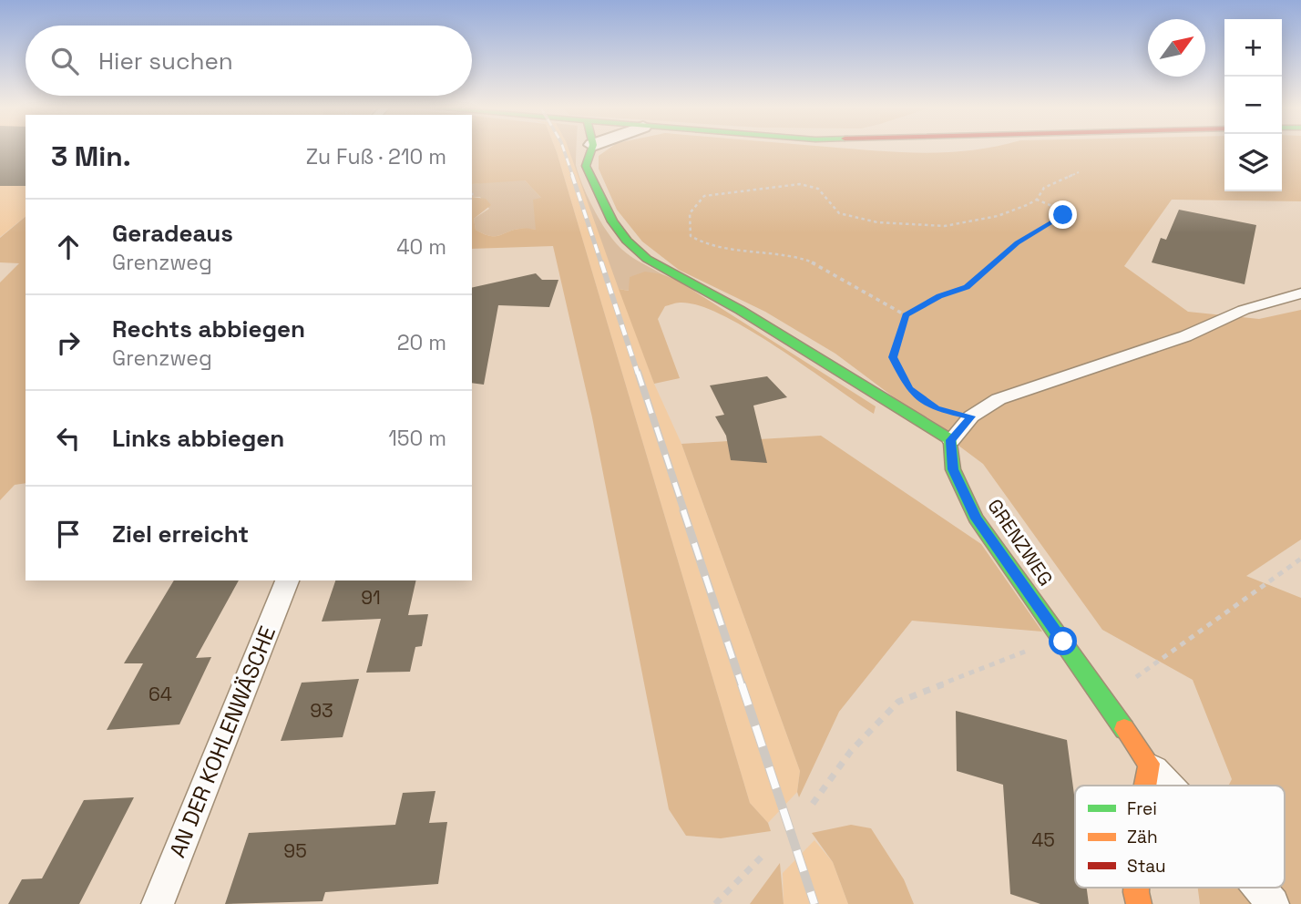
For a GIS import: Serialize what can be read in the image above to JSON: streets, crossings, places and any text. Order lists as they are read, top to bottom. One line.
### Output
{"streets":{"street":["GRENZWEG"],"lane":["AN DER KOHLENWÄSCHE"]},"house_numbers":["91","64","93","45","95"],"legend":["Frei","Zäh","Stau"],"north":"top right","page":{"map_buttons":["+","−"],"search":"Hier suchen","heading":["3 Min.","Zu Fuß · 210 m"],"list":[["Geradeaus","Grenzweg","40 m"],["Rechts abbiegen","Grenzweg","20 m"],["Links abbiegen","150 m"],"Ziel erreicht"]}}
